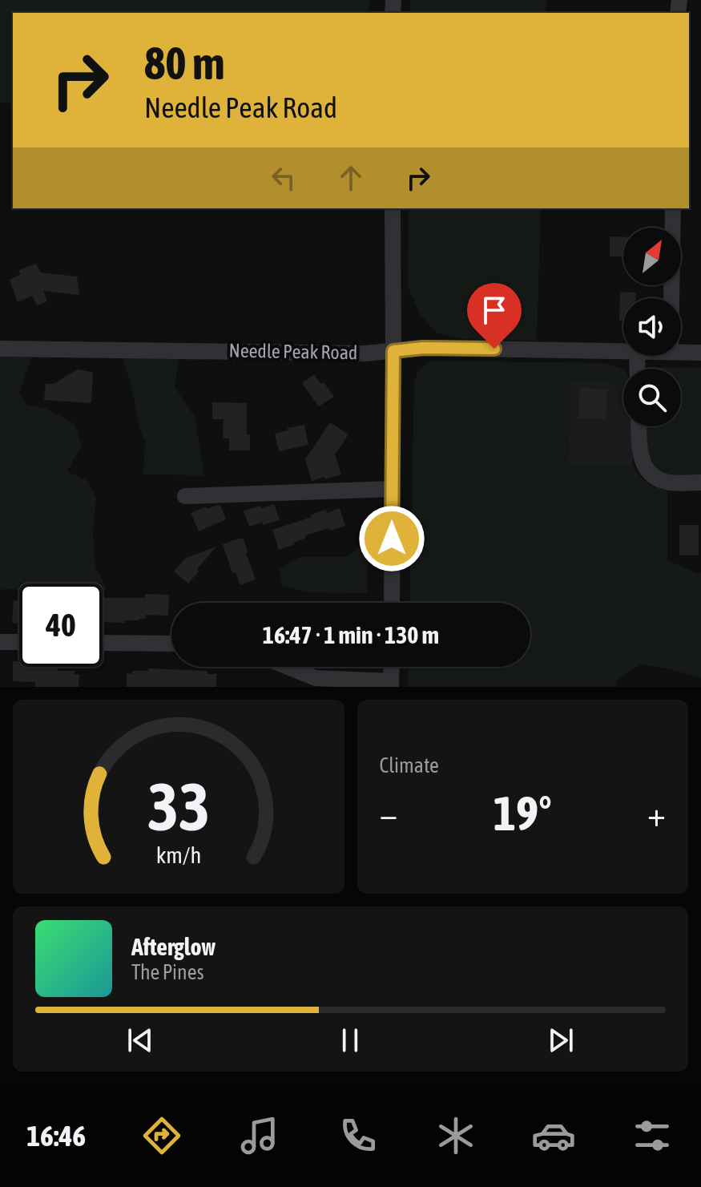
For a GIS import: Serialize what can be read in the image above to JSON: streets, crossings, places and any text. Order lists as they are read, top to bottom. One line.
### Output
{"streets":{"street":["Needle Peak Road"]},"north":"top right","page":{"turn":["80 m","Needle Peak Road"],"limit":"40","trip":"16:47 · 1 min · 130 m","tile":"Climate","heat":["−","19°","+"],"song":["Afterglow","The Pines"],"tabs":"16:46","gauge":["33","km/h"]}}
